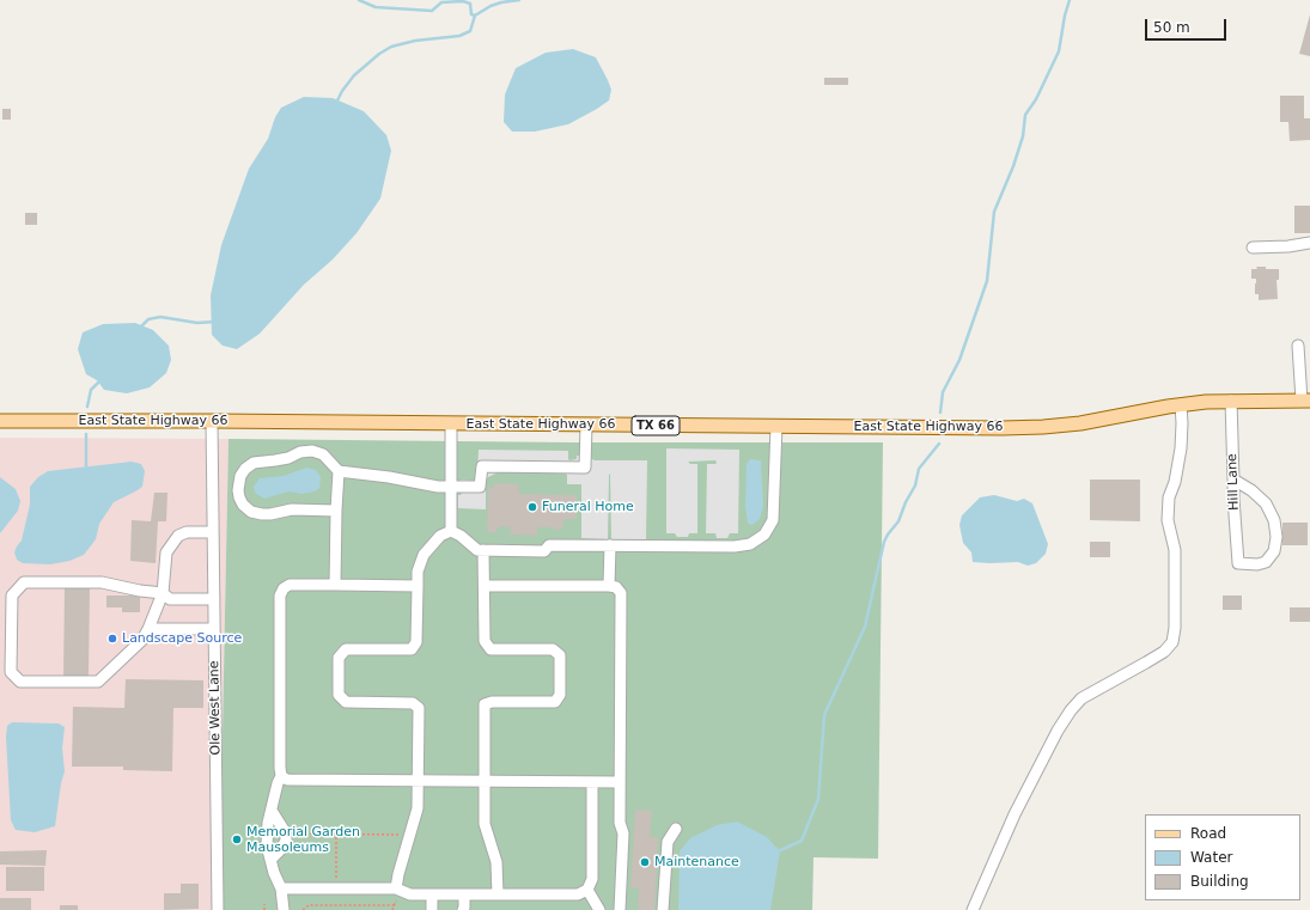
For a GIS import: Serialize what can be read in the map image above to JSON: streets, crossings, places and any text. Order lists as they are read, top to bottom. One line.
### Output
{"streets":{"main road":["East State Highway 66","TX 66"],"street":["Hill Lane","Ole West Lane"]},"crossings":[["East State Highway 66","Hill Lane"],["East State Highway 66","Ole West Lane"]],"places":["Funeral Home","Landscape Source","Memorial Garden Mausoleums","Maintenance"],"legend":["Road","Water","Building"],"scale_bar":"50 m"}
